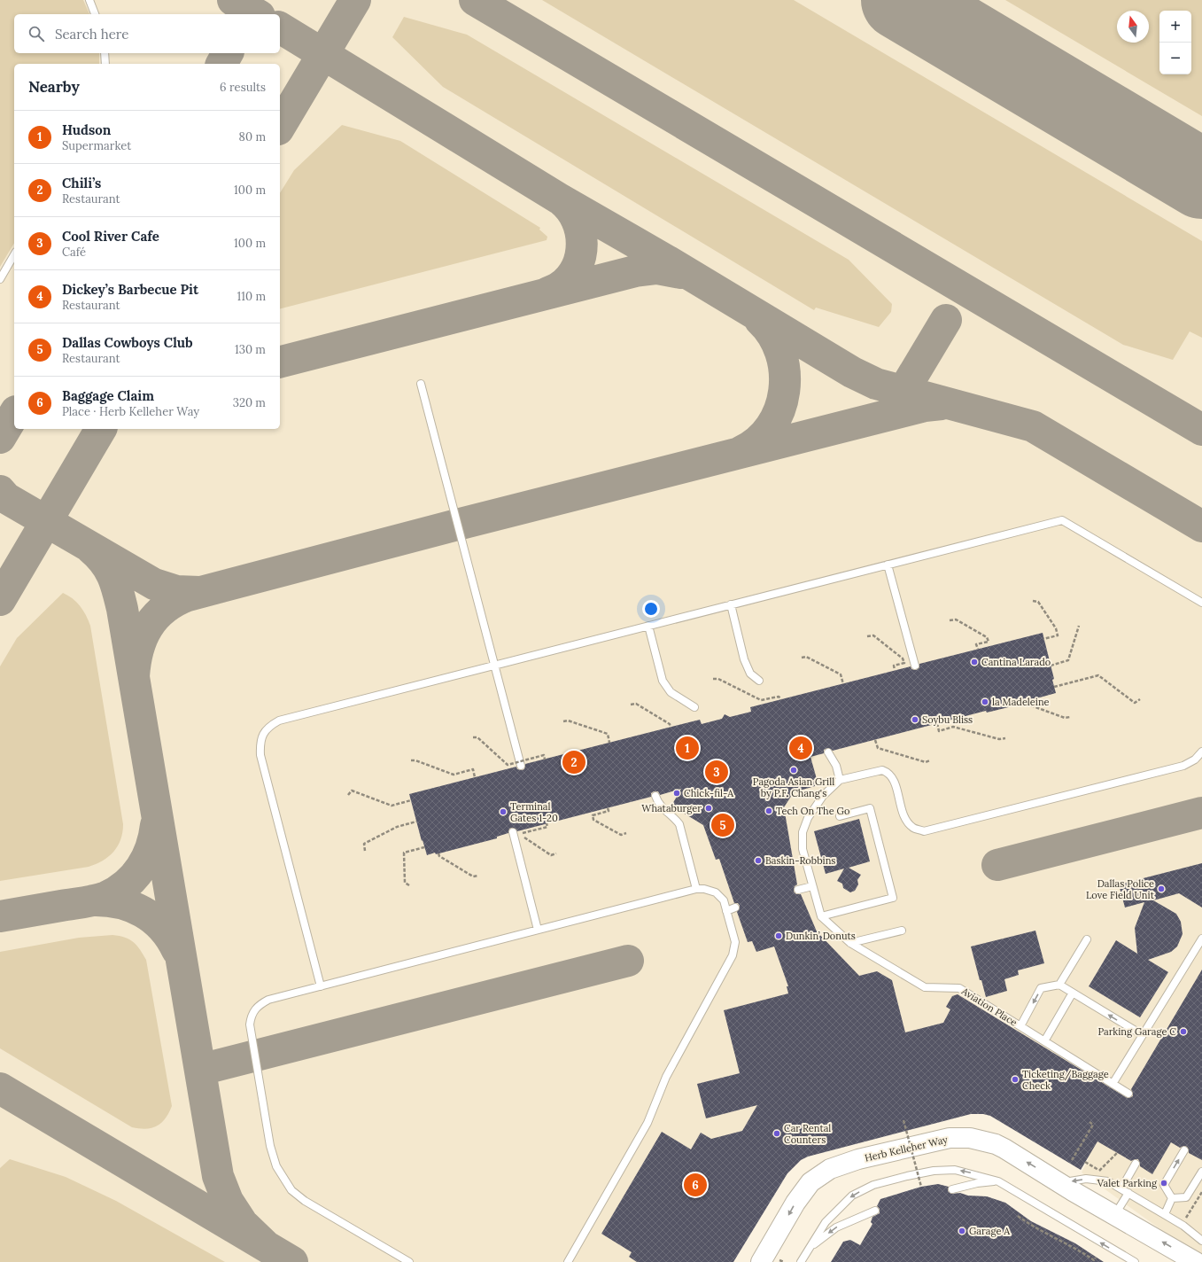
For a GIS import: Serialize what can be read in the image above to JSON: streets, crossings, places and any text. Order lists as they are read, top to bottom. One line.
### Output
{"streets":{"main road":["Herb Kelleher Way"],"lane":["Aviation Place"]},"one_way":["Herb Kelleher Way"],"places":["Cantina Larado","la Madeleine","Soybu Bliss","Pagoda Asian Grill by P.F. Chang's","Chick-fil-A","Whataburger","Tech On The Go","Terminal Gates 1-20","Baskin-Robbins","Dallas Police Love Field Unit","Dunkin’ Donuts","Parking Garage C","Ticketing/Baggage Check","Car Rental Counters","Valet Parking","Garage A"],"north":"top","page":{"map_buttons":["+","−"],"search":"Search here","heading":["Nearby","6 results"],"list":[{"mark":"1","name":"Hudson","note":"Supermarket","value":"80 m"},{"mark":"2","name":"Chili’s","note":"Restaurant","value":"100 m"},{"mark":"3","name":"Cool River Cafe","note":"Café","value":"100 m"},{"mark":"4","name":"Dickey’s Barbecue Pit","note":"Restaurant","value":"110 m"},{"mark":"5","name":"Dallas Cowboys Club","note":"Restaurant","value":"130 m"},{"mark":"6","name":"Baggage Claim","note":"Place · Herb Kelleher Way","value":"320 m"}],"pins":["1","4","2","3","5","6"]}}
